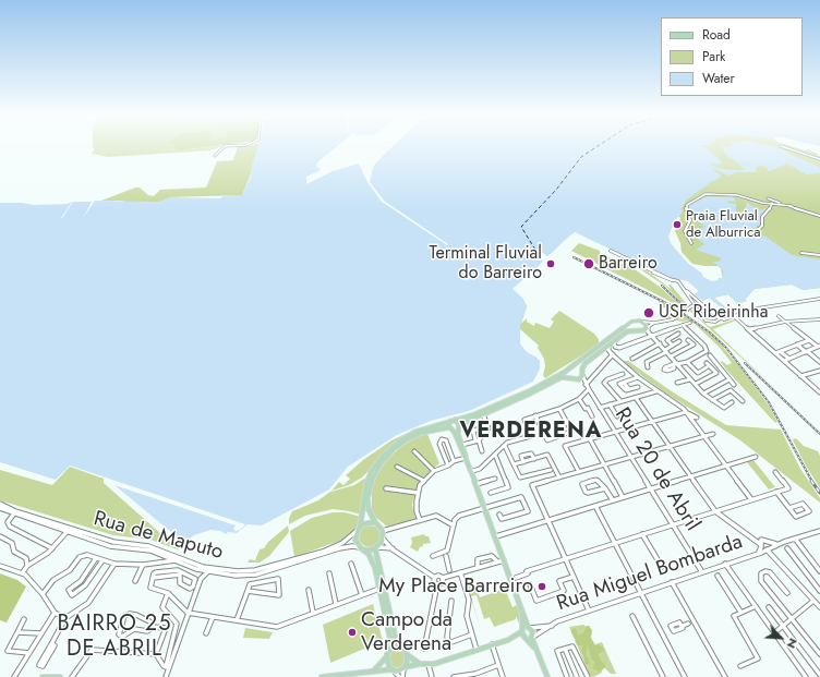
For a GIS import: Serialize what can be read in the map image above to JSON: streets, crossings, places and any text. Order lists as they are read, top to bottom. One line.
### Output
{"streets":{"main road":["Rua Miguel Bombarda"],"street":["Rua 20 de Abril","Rua de Maputo"]},"crossings":[["Rua 20 de Abril","Rua Miguel Bombarda"]],"districts":["VERDERENA","BAIRRO 25 DE ABRIL"],"places":["Praia Fluvial de Alburrica","Terminal Fluvial do Barreiro","Barreiro","USF Ribeirinha","My Place Barreiro","Campo da Verderena"],"legend":["Road","Park","Water"],"north":"bottom right"}
